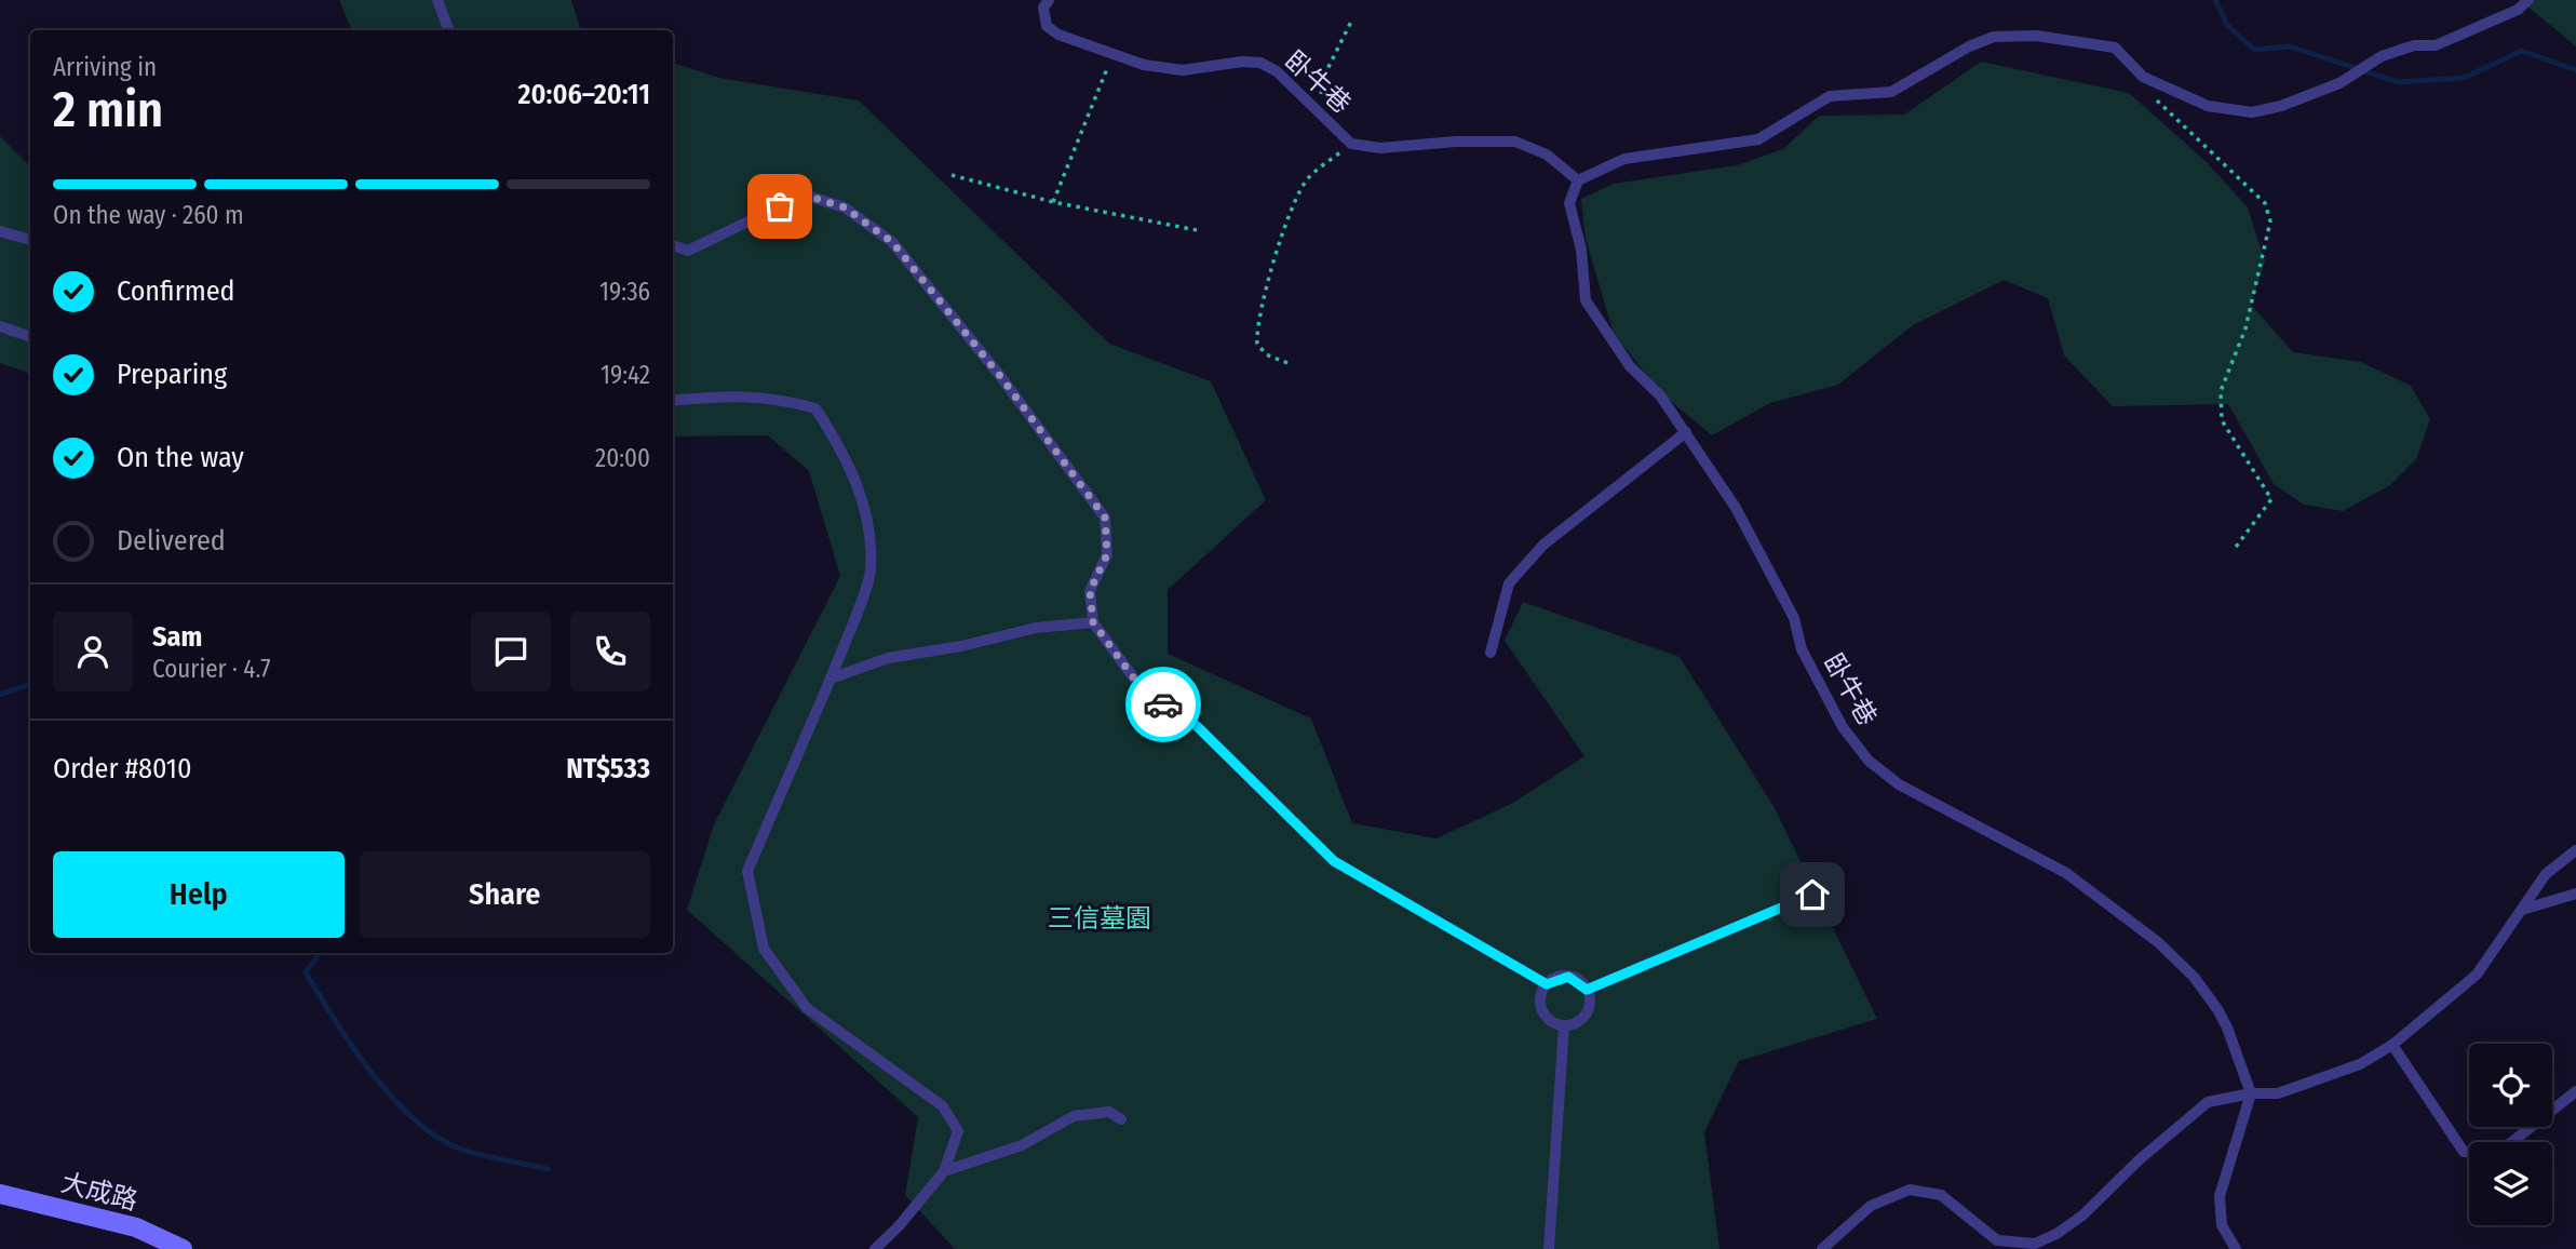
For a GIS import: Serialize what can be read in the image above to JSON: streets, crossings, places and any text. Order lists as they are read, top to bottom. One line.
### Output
{"streets":{"street":["大成路"],"lane":["卧牛巷"]},"parks":["三信墓園"],"page":{"heading":["2 min","Arriving in","20:06–20:11"],"panel":["Sam","Courier · 4.7","Order #8010","NT$533"],"bar":"On the way · 260 m","list":[["Confirmed","19:36"],["Preparing","19:42"],["On the way","20:00"],"Delivered"],"buttons":["Help","Share"]}}
